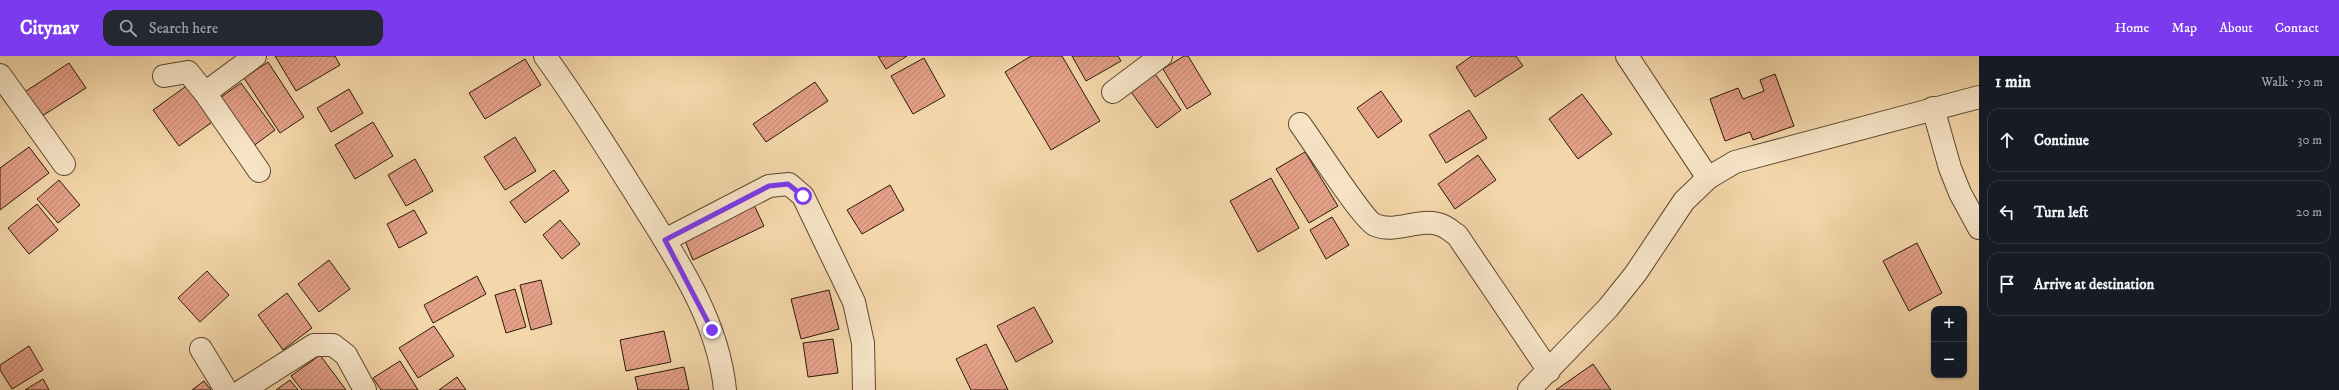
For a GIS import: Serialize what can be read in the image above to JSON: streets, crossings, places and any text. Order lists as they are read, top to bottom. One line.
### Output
{"page":{"header":"Citynav","search":"Search here","nav":["Home","Map","About","Contact"],"heading":["1 min","Walk · 50 m"],"list":[["Continue","30 m"],["Turn left","20 m"],"Arrive at destination"],"map_buttons":["+","−"]}}
